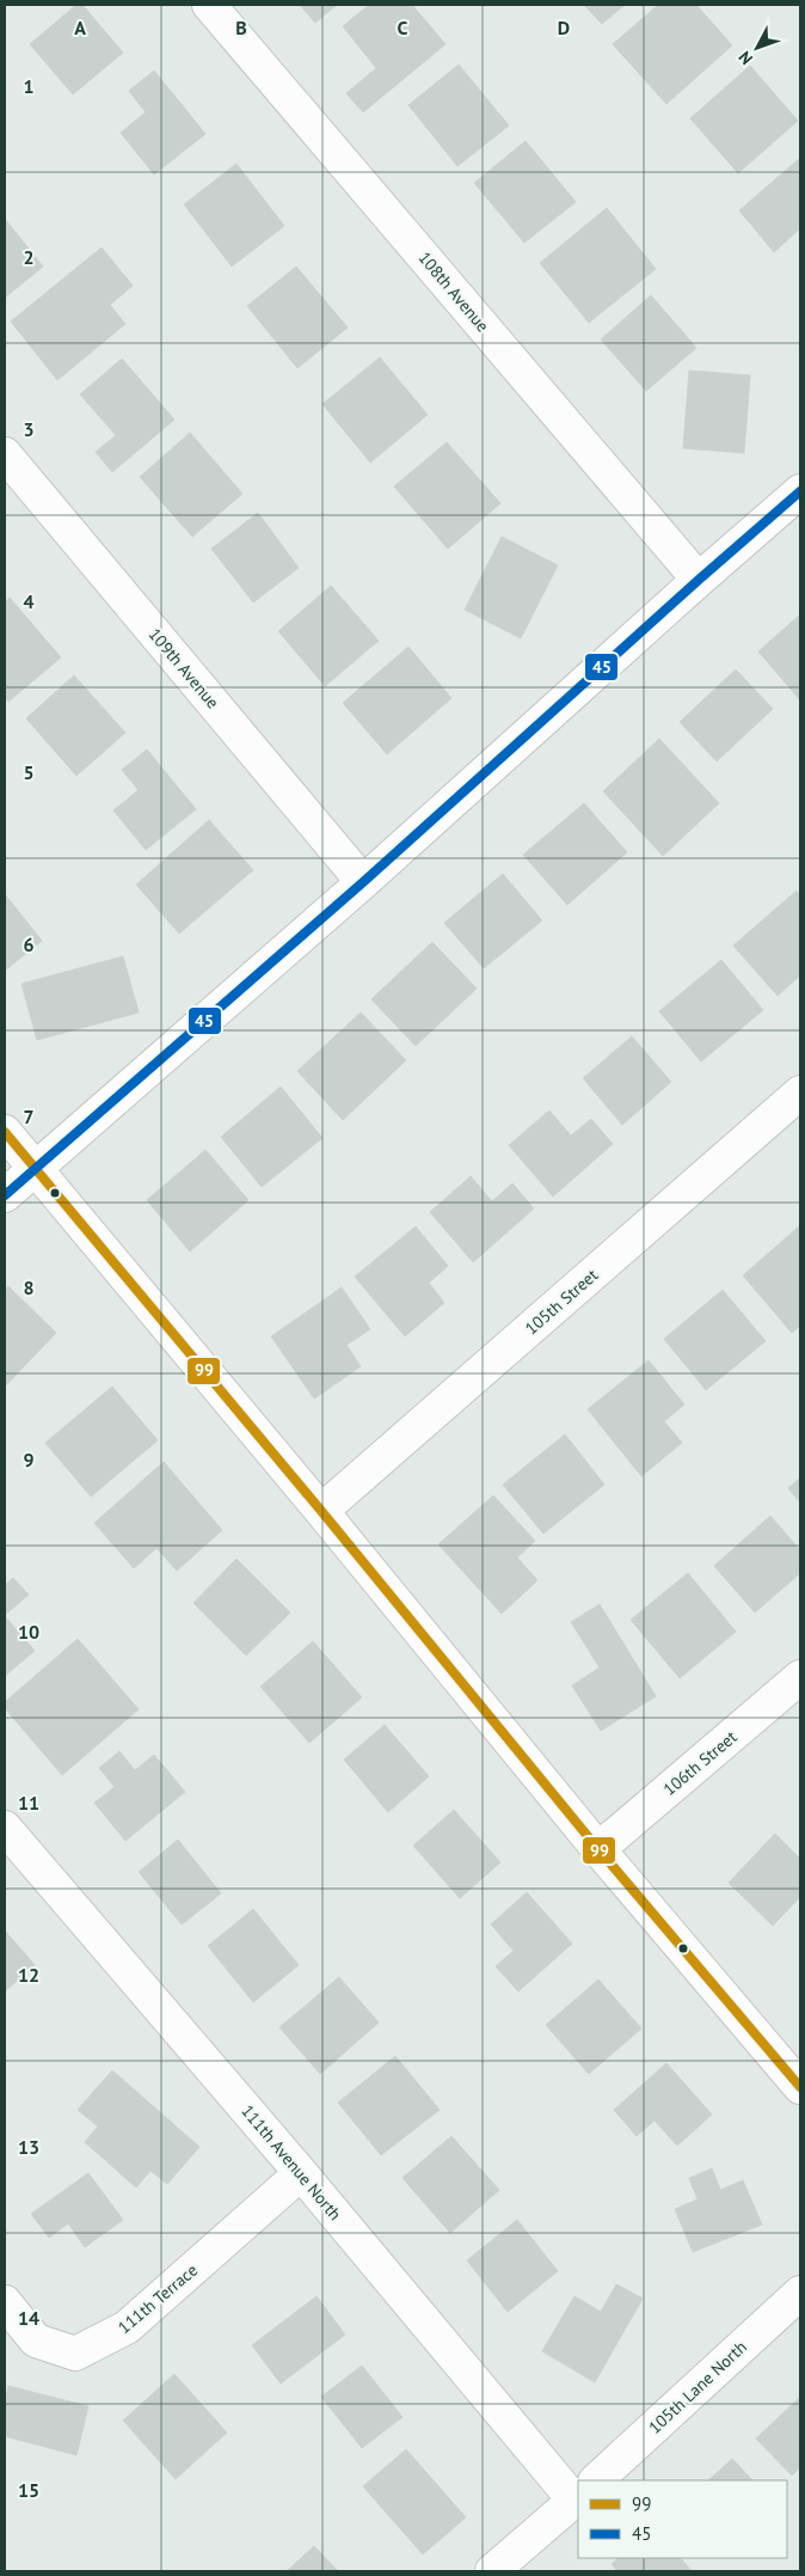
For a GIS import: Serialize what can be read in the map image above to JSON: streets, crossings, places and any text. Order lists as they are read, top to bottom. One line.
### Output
{"streets":{"street":["108th Avenue","109th Avenue","105th Street","106th Street","111th Avenue North","111th Terrace","105th Lane North"]},"crossings":[["111th Avenue North","111th Terrace"]],"lines":["transit line 45","transit line 99"],"legend":["99","45"],"north":"bottom left","grid":{"columns":["A","B","C","D"],"rows":["1","2","3","4","5","6","7","8","9","10","11","12","13","14","15"]}}
